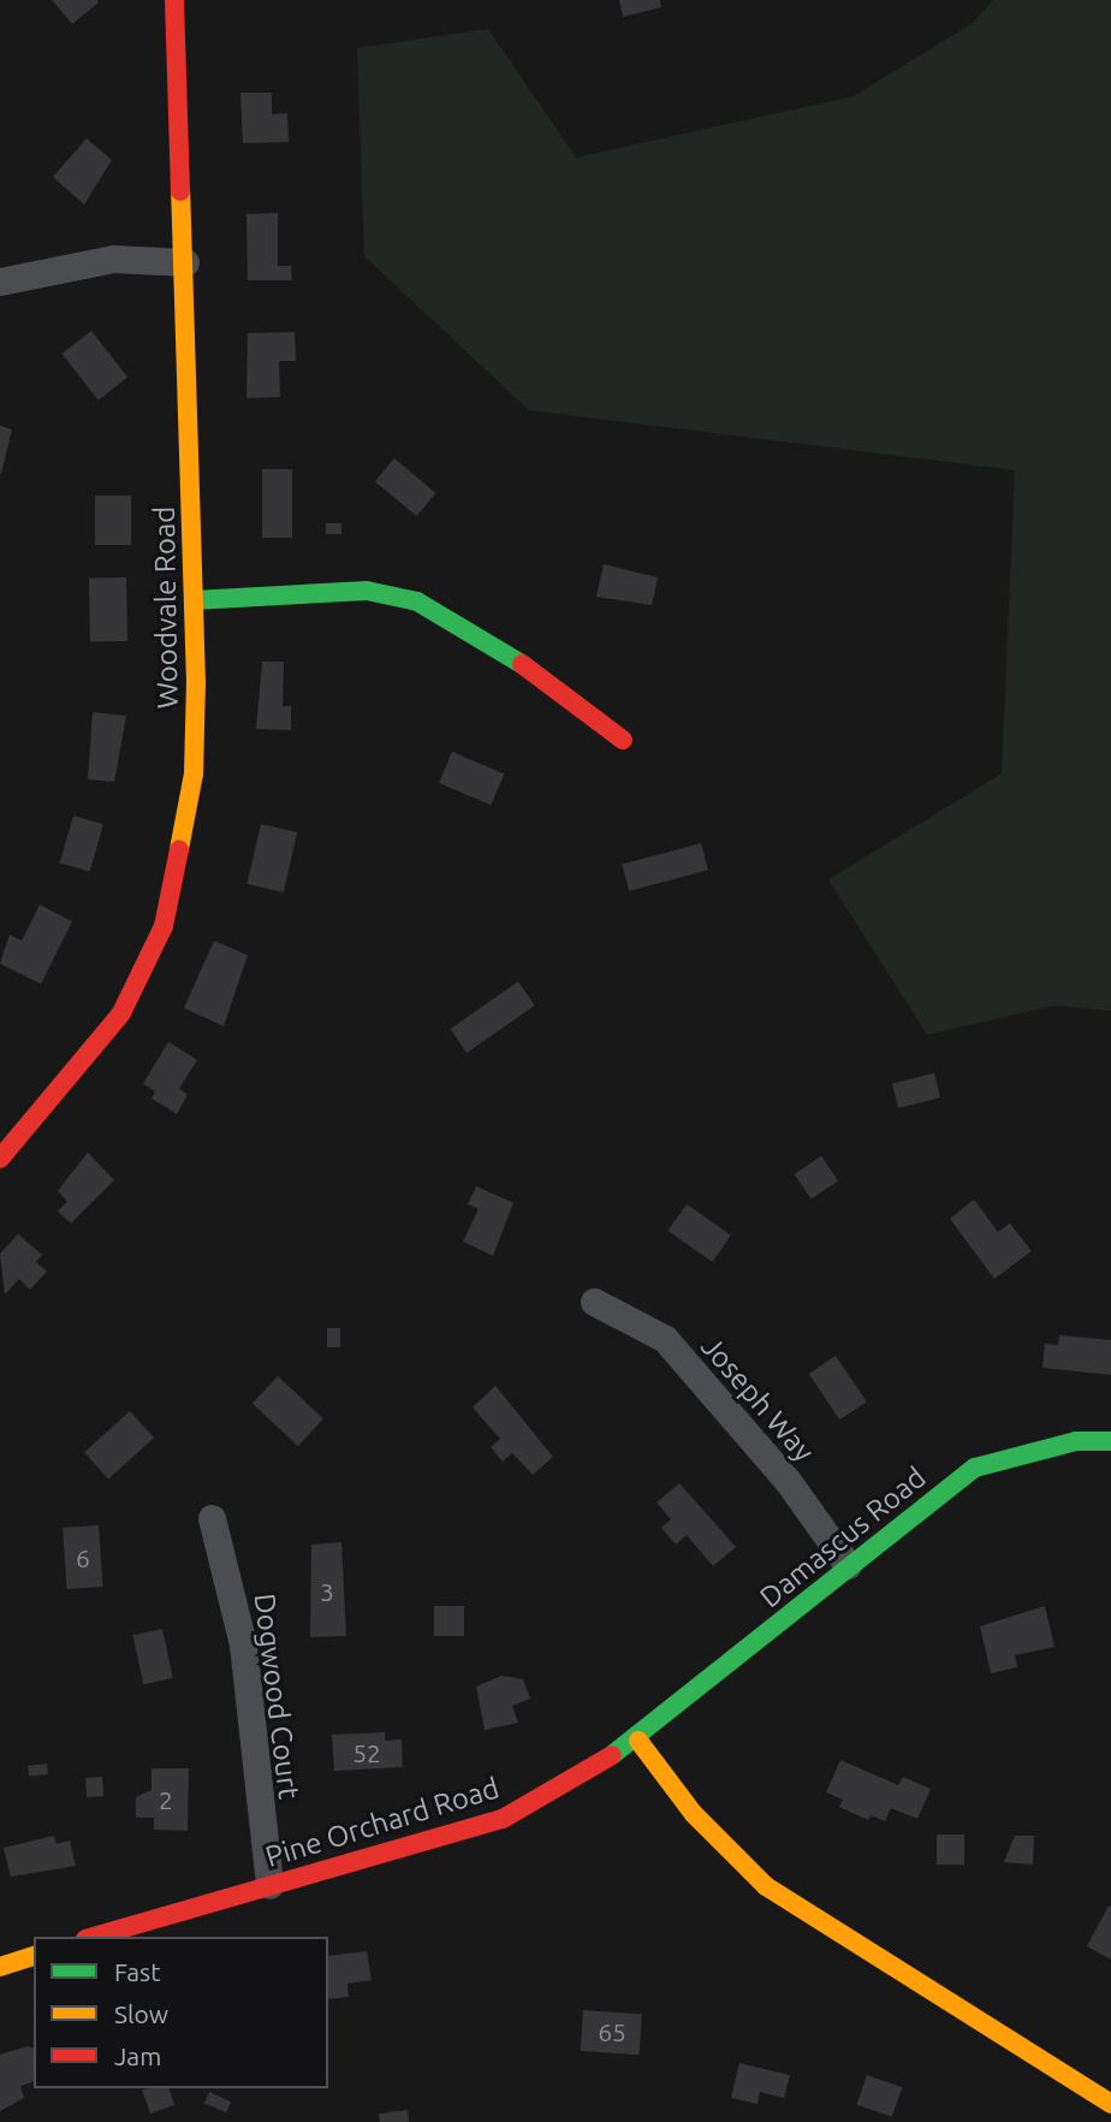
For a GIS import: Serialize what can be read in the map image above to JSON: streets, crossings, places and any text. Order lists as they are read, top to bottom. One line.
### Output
{"streets":{"street":["Woodvale Road","Joseph Way","Damascus Road","Dogwood Court","Pine Orchard Road"]},"crossings":[["Joseph Way","Damascus Road"],["Damascus Road","Pine Orchard Road"],["Dogwood Court","Pine Orchard Road"]],"house_numbers":["6","3","52","2","65"],"legend":["Fast","Slow","Jam"]}
